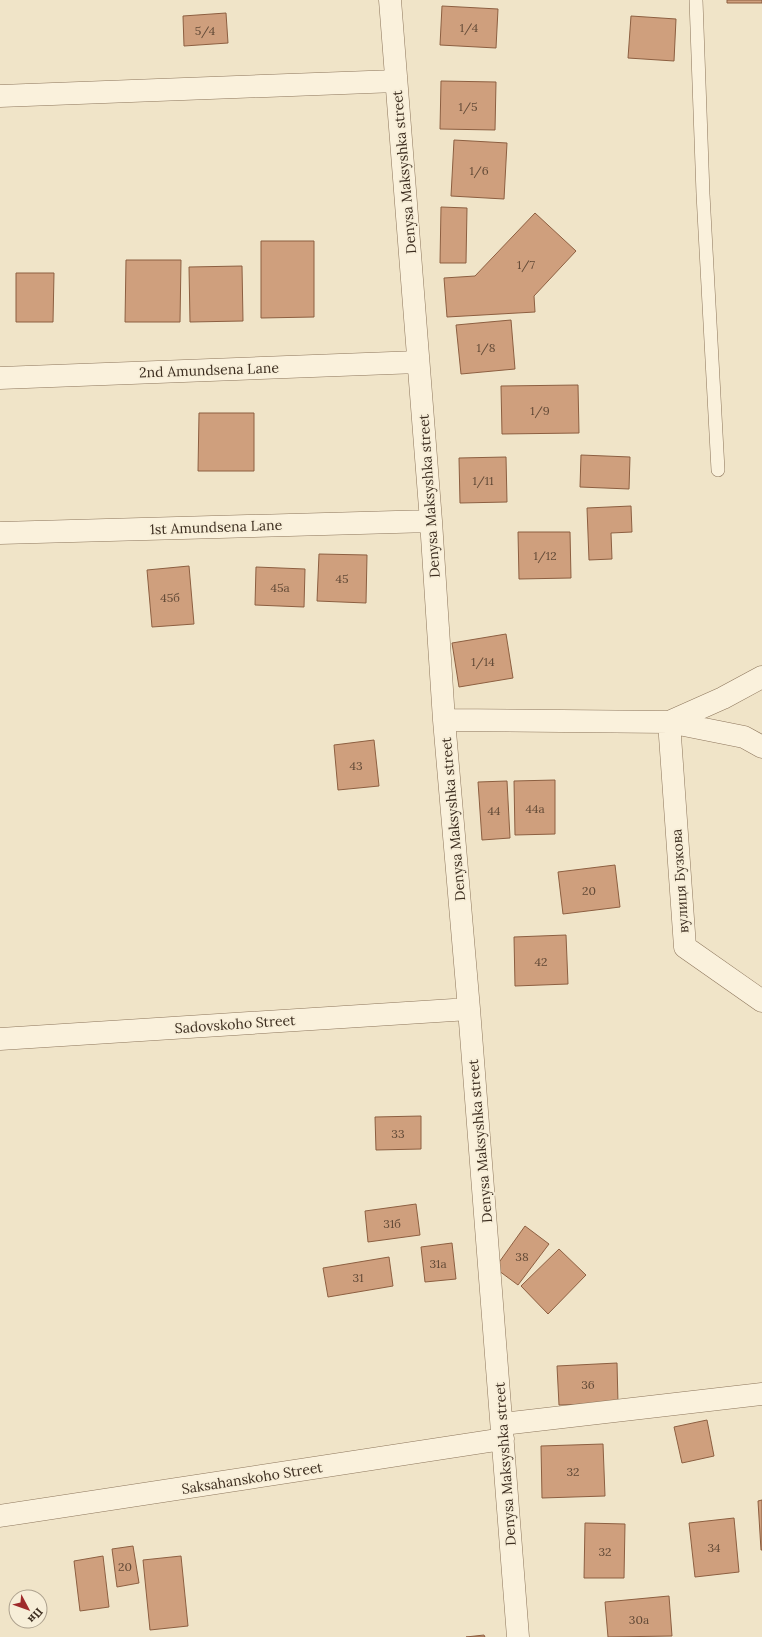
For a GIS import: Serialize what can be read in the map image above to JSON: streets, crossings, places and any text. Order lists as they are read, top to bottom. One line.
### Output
{"streets":{"street":["Denysa Maksyshka street","2nd Amundsena Lane","1st Amundsena Lane","вулиця Бузкова","Sadovskoho Street","Saksahanskoho Street"]},"crossings":[["Denysa Maksyshka street","2nd Amundsena Lane"],["Denysa Maksyshka street","1st Amundsena Lane"],["Denysa Maksyshka street","Sadovskoho Street"],["Denysa Maksyshka street","Saksahanskoho Street"]],"house_numbers":["1/4","5/4","1/5","1/6","1/7","1/8","1/9","1/11","1/12","45","45а","45б","1/14","43","44а","44","20","42","33","31б","38","31а","31","36","32","34","32","20","30а"],"north":"bottom right"}
